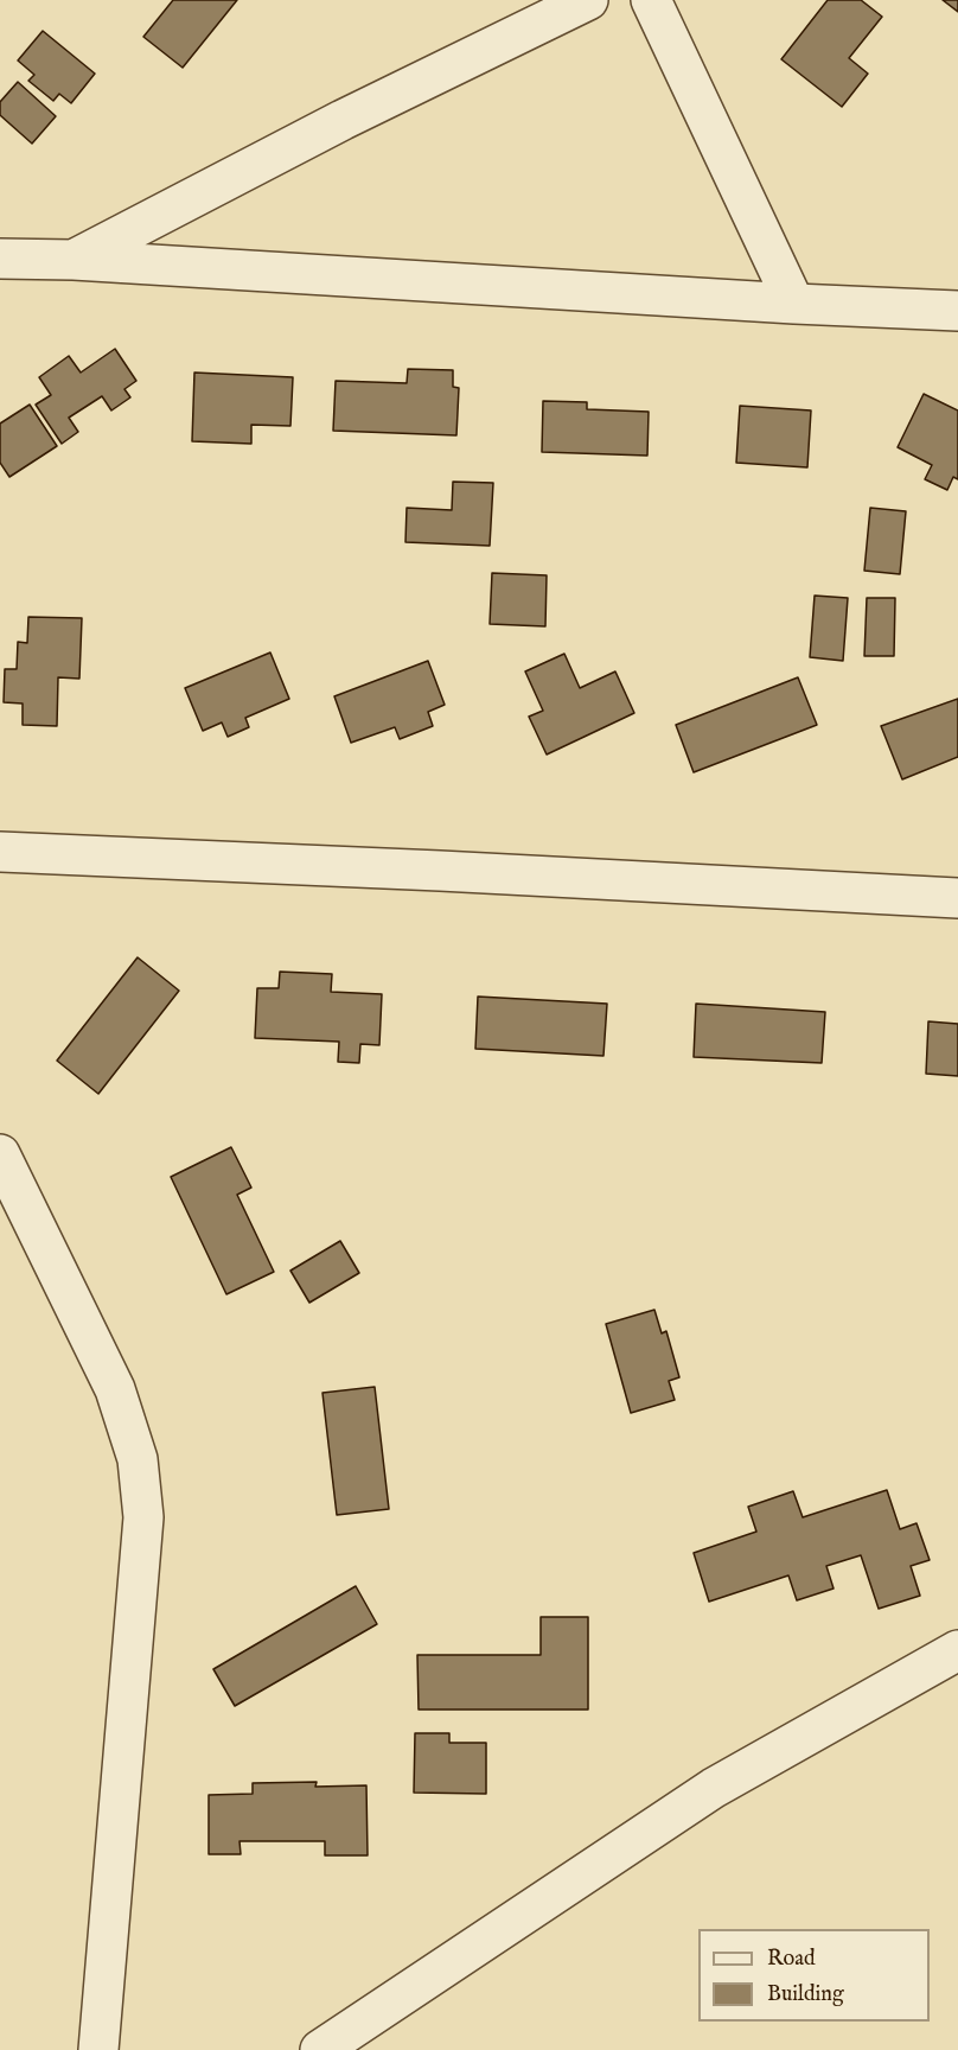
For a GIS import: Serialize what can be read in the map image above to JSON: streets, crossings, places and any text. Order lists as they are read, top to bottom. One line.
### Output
{"legend":["Road","Building"]}
